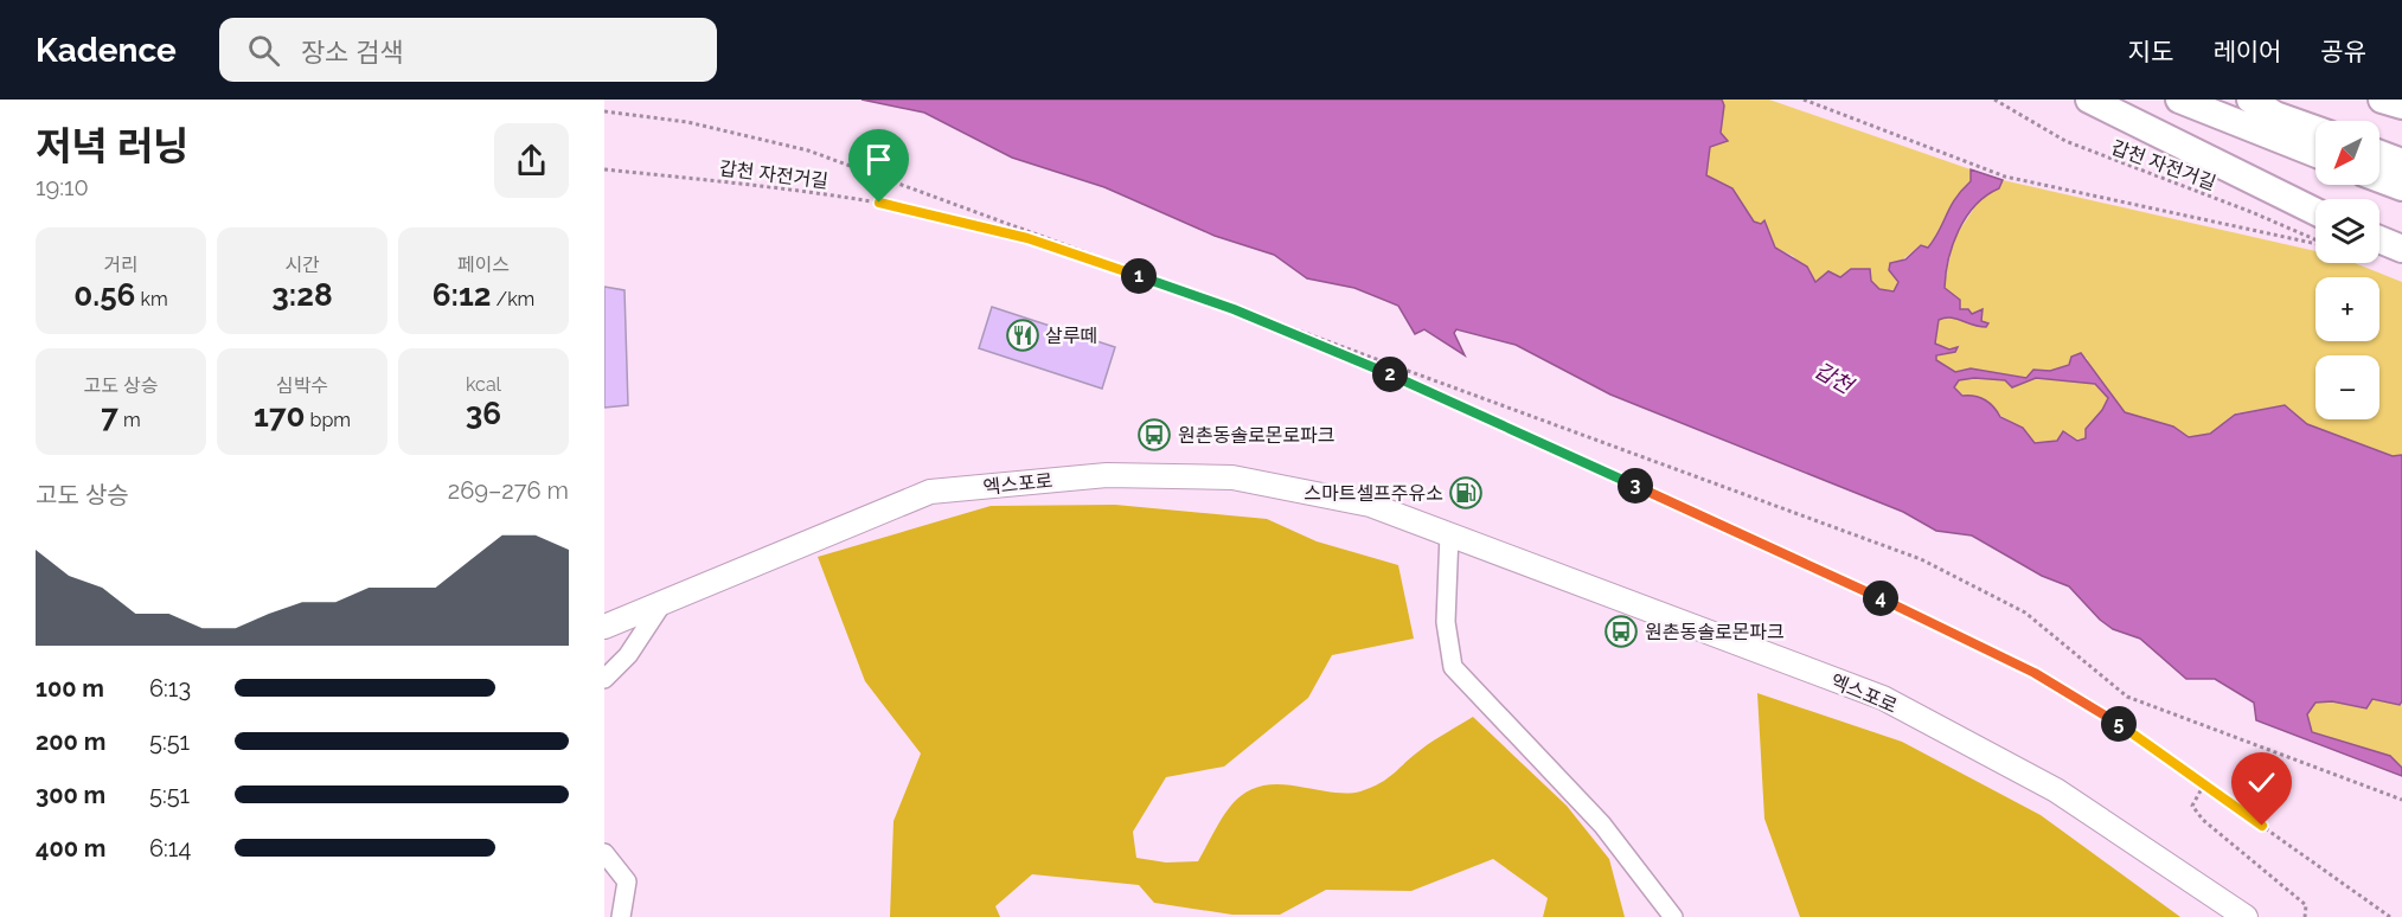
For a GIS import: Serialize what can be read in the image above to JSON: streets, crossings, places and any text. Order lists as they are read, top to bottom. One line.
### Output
{"streets":{"main road":["엑스포로"],"path":["갑천 자전거길"]},"water":["갑천"],"places":{"restaurant":["살루떼"],"bus stop":["원촌동솔로몬로파크","원촌동솔로몬파크"],"fuel station":["스마트셀프주유소"]},"north":"bottom left","page":{"header":"Kadence","search":"장소 검색","nav":["지도","레이어","공유"],"heading":["저녁 러닝","19:10"],"map_buttons":["+","−"],"stats":[["거리","0.56 km"],["시간","3:28"],["페이스","6:12 /km"],["고도 상승","7 m"],["심박수","170 bpm"],["kcal","36"]],"pins":["1","2","3","4","5"],"chart":["고도 상승","269–276 m"],"list":[{"name":"100 m","note":"6:13"},{"name":"200 m","note":"5:51"},{"name":"300 m","note":"5:51"},{"name":"400 m","note":"6:14"}]}}
